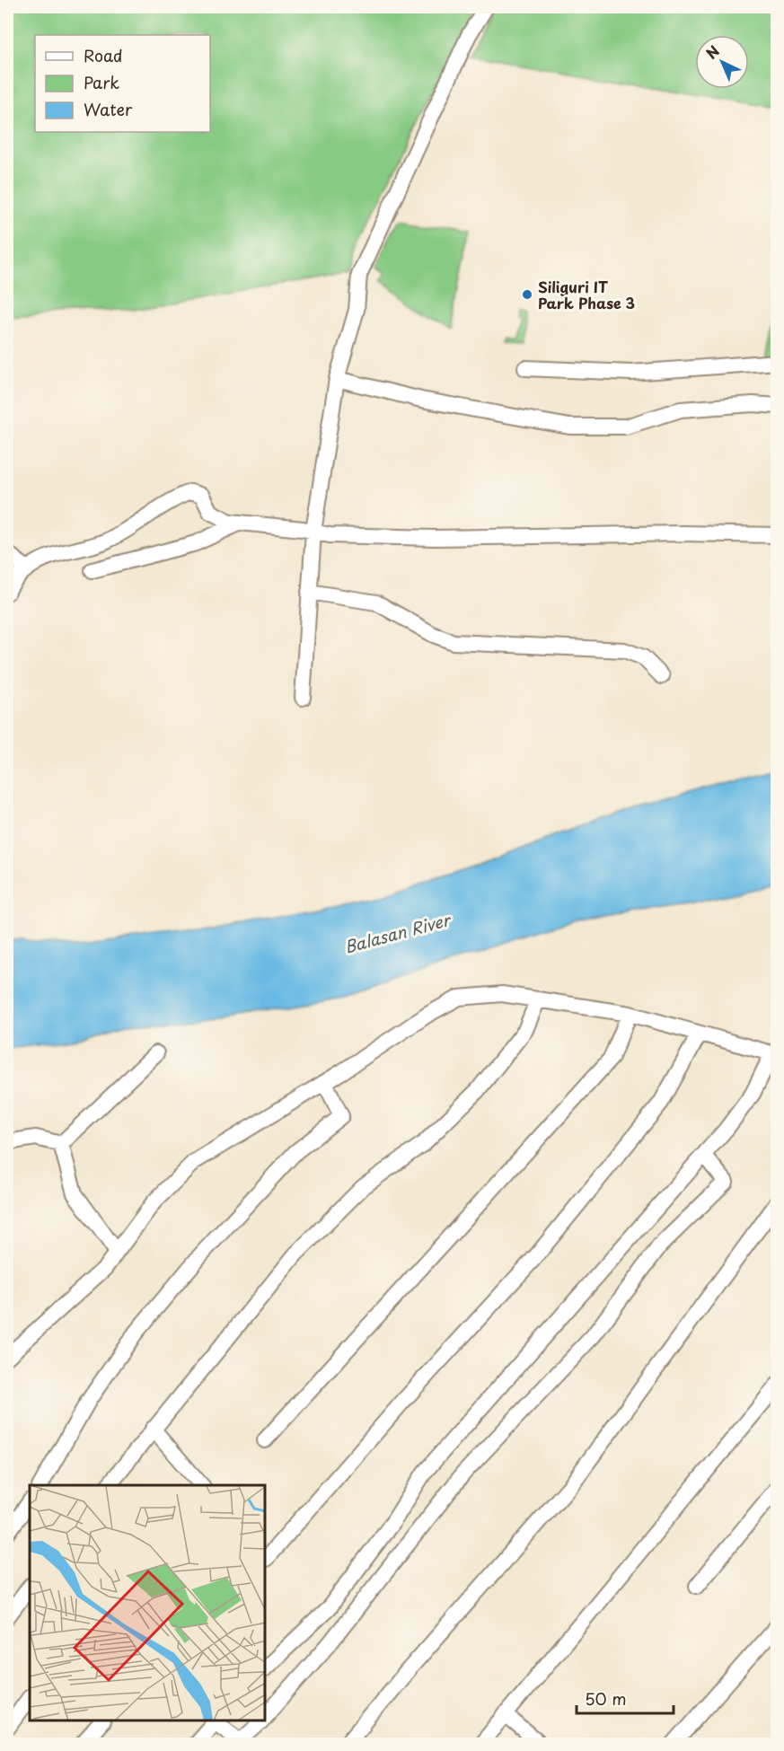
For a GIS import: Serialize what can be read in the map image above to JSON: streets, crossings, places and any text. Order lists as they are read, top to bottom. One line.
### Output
{"water":["Balasan River"],"places":["Siliguri IT Park Phase 3"],"legend":["Road","Park","Water"],"scale_bar":"50 m","north":"top left"}
